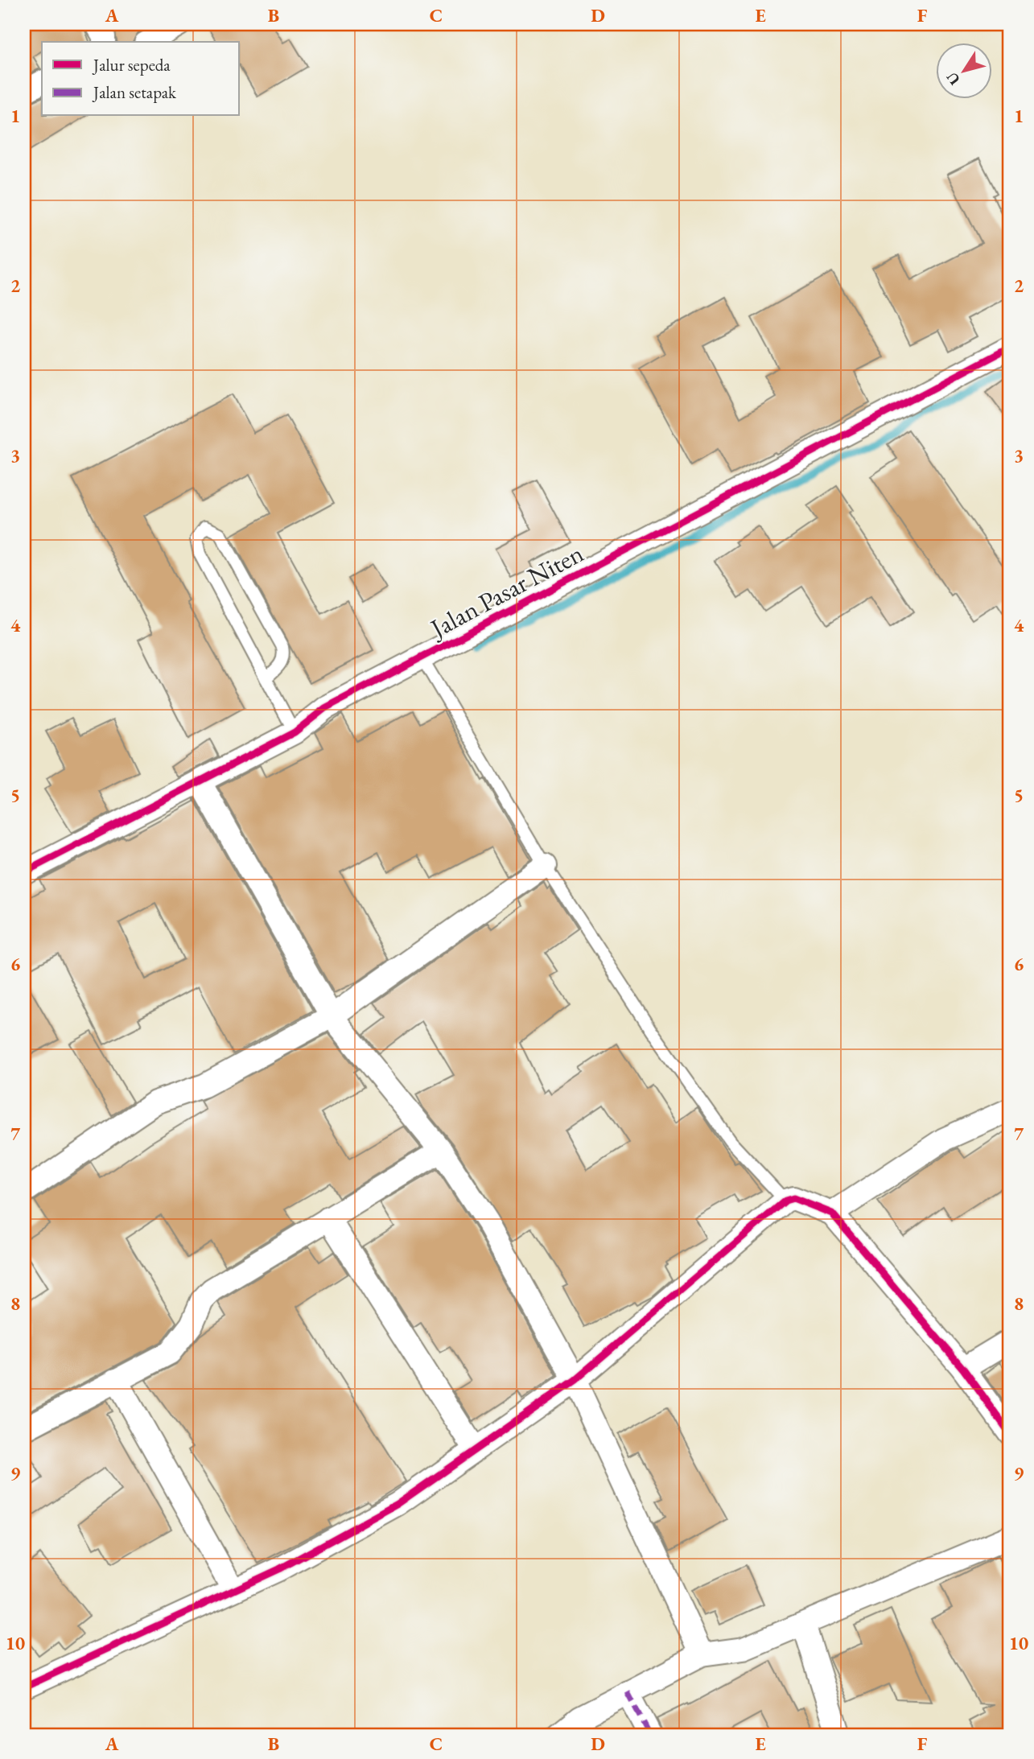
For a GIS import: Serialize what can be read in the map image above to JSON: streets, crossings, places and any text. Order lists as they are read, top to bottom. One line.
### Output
{"streets":{"street":["Jalan Pasar Niten"]},"legend":["Jalur sepeda","Jalan setapak"],"north":"bottom left","grid":{"columns":["A","B","C","D","E","F"],"rows":["1","2","3","4","5","6","7","8","9","10"]}}
